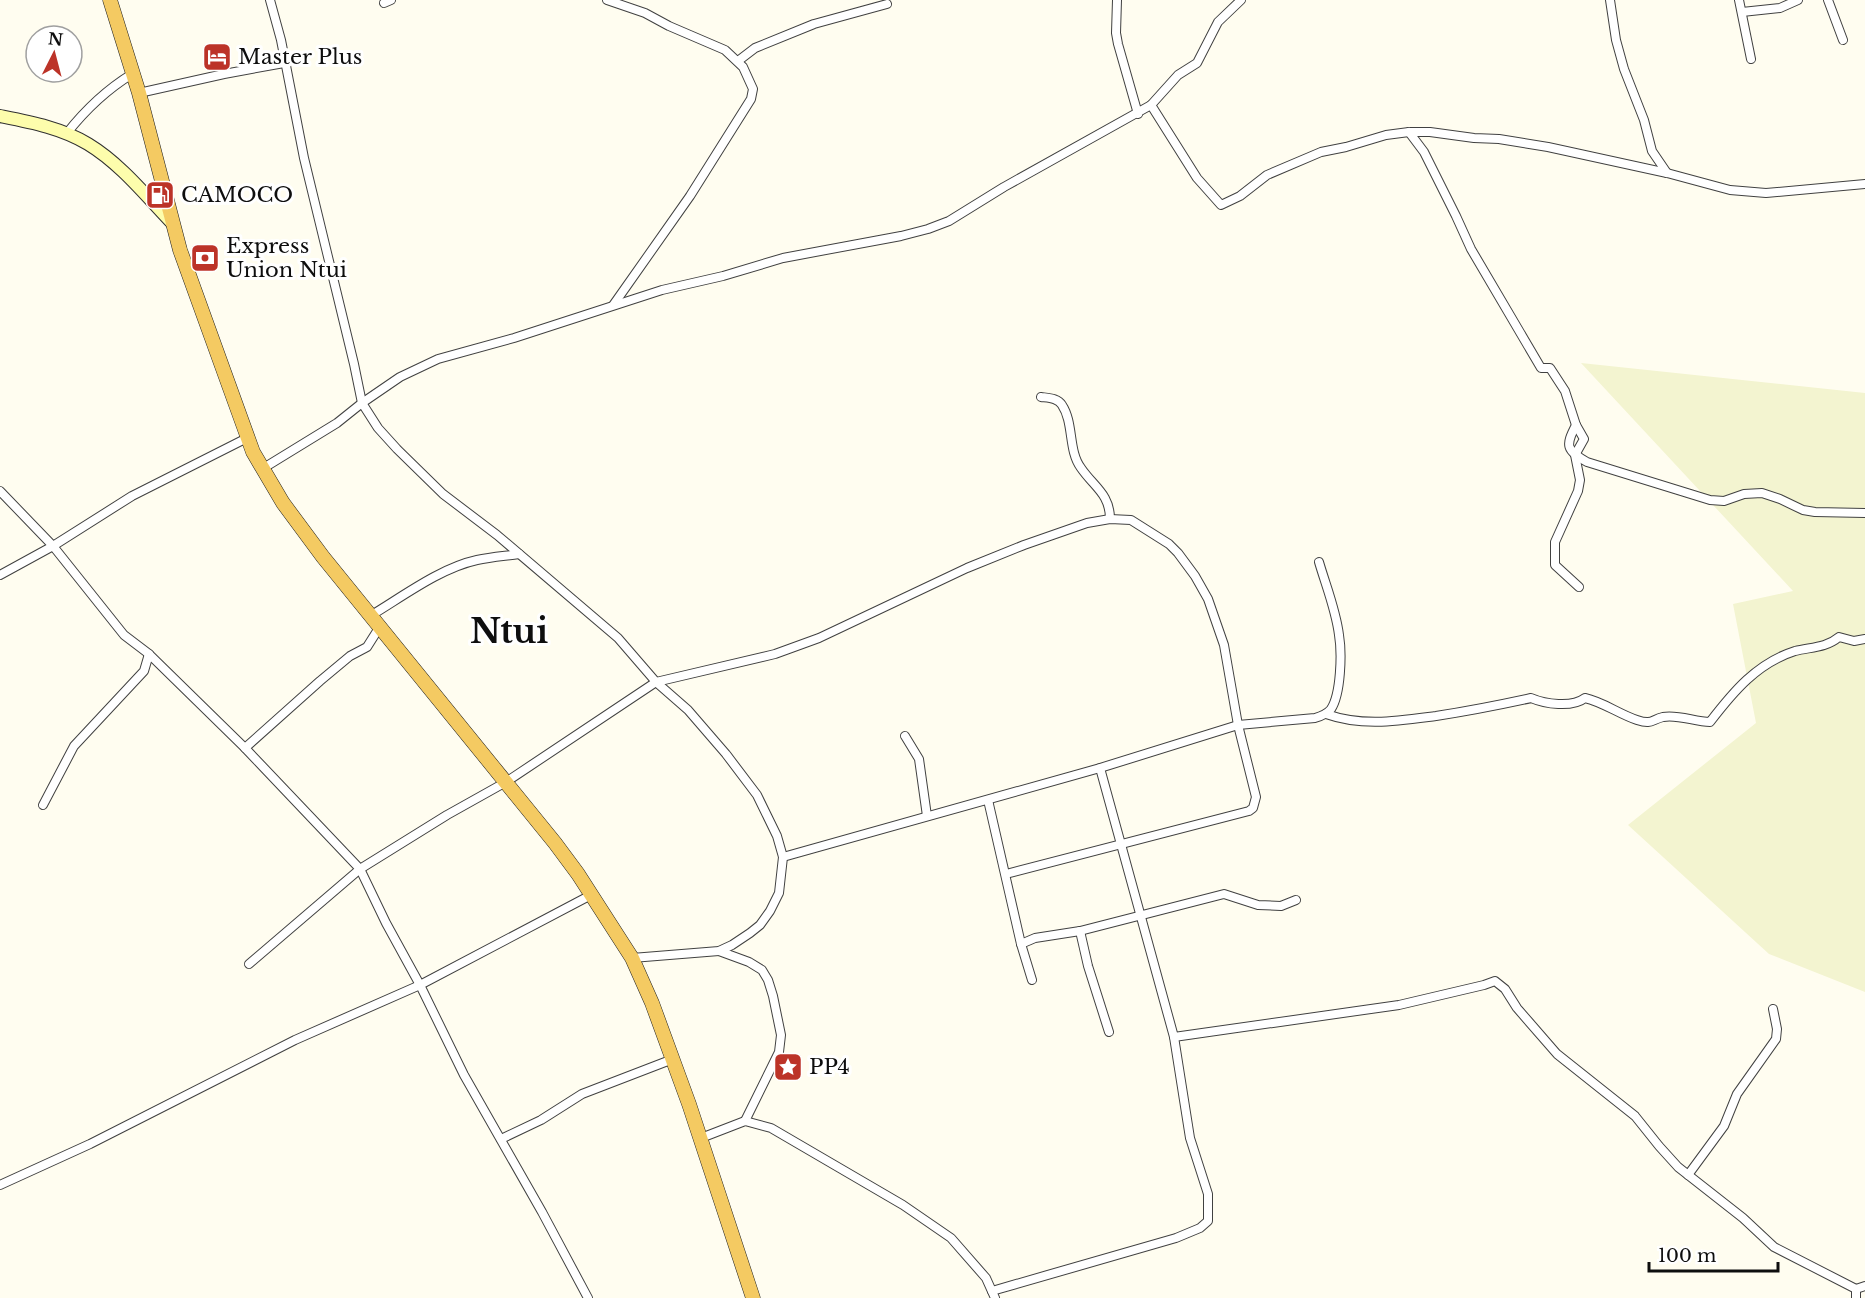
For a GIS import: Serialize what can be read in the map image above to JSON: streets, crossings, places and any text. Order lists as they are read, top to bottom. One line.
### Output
{"districts":["Ntui"],"places":{"hotel":["Master Plus"],"fuel station":["CAMOCO"],"bank":["Express Union Ntui"],"place":["PP4"]},"scale_bar":"100 m","north":"top"}
